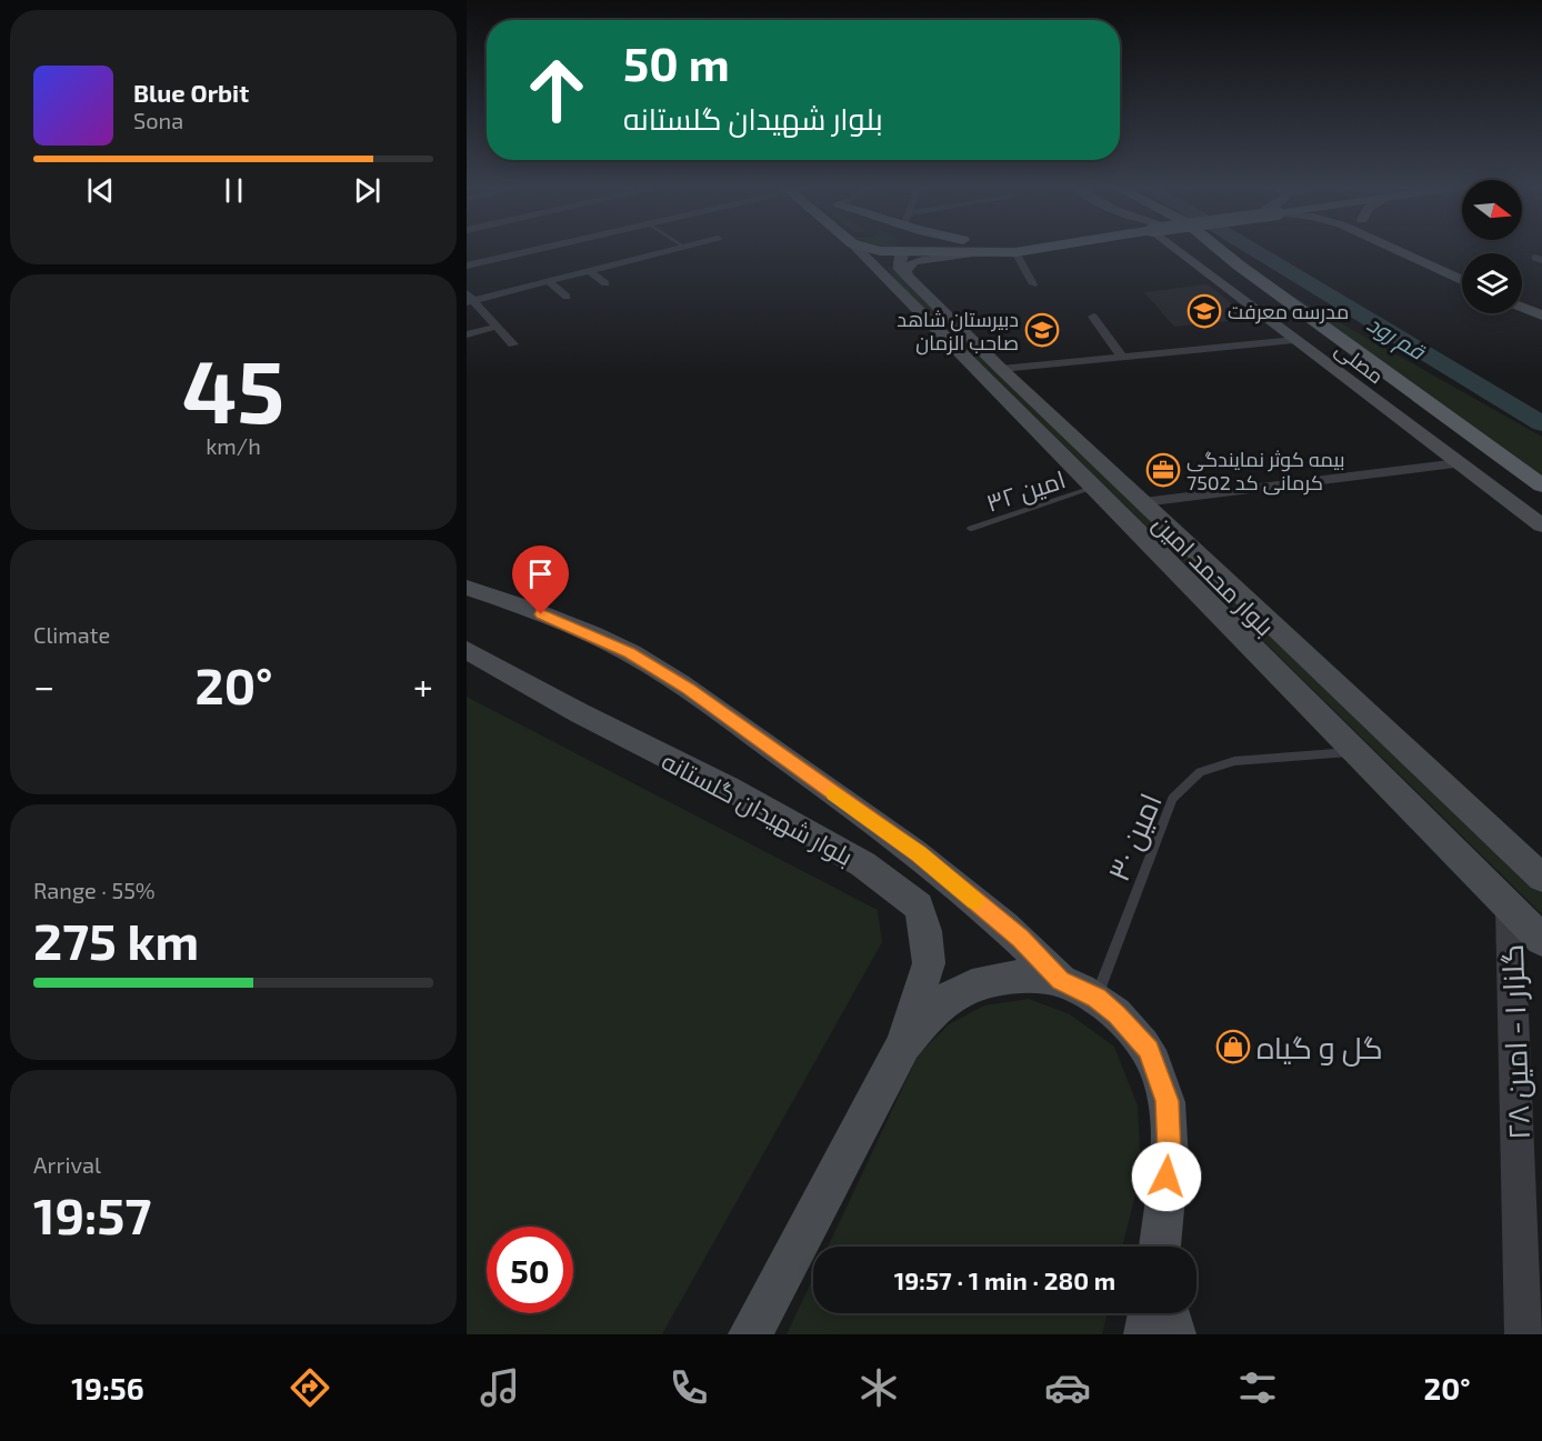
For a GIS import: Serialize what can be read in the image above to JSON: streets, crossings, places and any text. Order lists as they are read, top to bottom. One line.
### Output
{"streets":{"main road":["مصلی","بلوار محمد امین","بلوار شهیدان گلستانه"],"street":["گلزار ۱ - امین ۲۸"],"lane":["امین ۳۲","امین ۳۰"]},"crossings":[["امین ۳۲","بلوار محمد امین"],["بلوار محمد امین","امین ۳۰"],["بلوار محمد امین","گلزار ۱ - امین ۲۸"]],"water":["قم رود"],"places":{"school or university":["مدرسه معرفت","دبیرستان شاهد صاحب الزمان"],"office":["بیمه کوثر نمایندگی کرمانی کد 7502"],"shop":["گل و گیاه"]},"north":"right","page":{"turn":["50 m","بلوار شهیدان گلستانه"],"song":["Blue Orbit","Sona"],"tile":[["45","km/h"],"Climate",["Range · 55%","275 km"],["Arrival","19:57"]],"heat":["−","20°","+"],"limit":"50","trip":"19:57 · 1 min · 280 m","tabs":["19:56","20°"]}}
